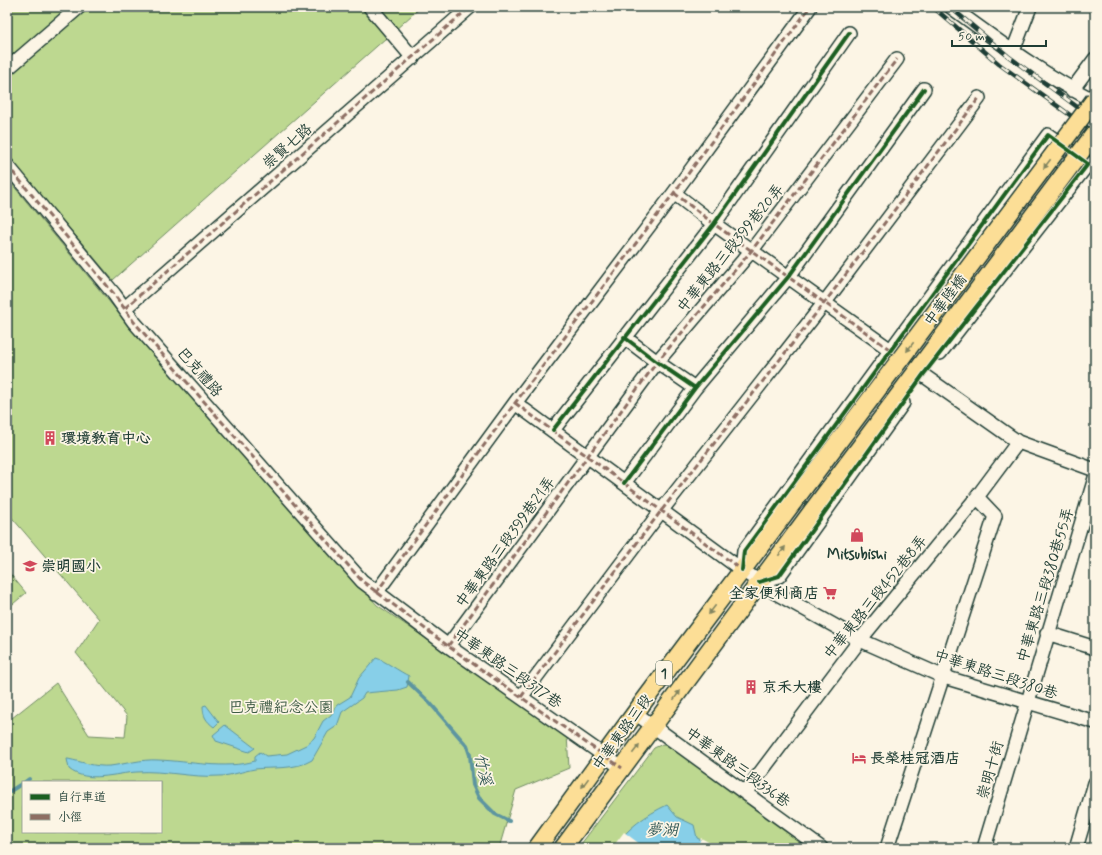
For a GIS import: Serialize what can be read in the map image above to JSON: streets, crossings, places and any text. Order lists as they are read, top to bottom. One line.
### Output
{"streets":{"main road":["中華陸橋","1","中華東路三段"],"street":["崇賢七路","中華東路三段399巷20弄","巴克禮路","中華東路三段399巷21弄","中華東路三段380巷55弄","中華東路三段452巷8弄","中華東路三段377巷","中華東路三段380巷","中華東路三段336巷","崇明十街"]},"crossings":[["崇賢七路","巴克禮路"],["中華東路三段399巷20弄","中華東路三段399巷21弄"],["中華東路三段399巷20弄","中華東路三段380巷"],["中華陸橋","中華東路三段"],["巴克禮路","中華東路三段377巷"],["中華東路三段399巷21弄","中華東路三段377巷"],["中華東路三段399巷21弄","中華東路三段380巷"],["中華東路三段380巷55弄","中華東路三段380巷"],["中華東路三段380巷55弄","崇明十街"],["中華東路三段452巷8弄","中華東路三段380巷"],["中華東路三段452巷8弄","中華東路三段336巷"],["中華東路三段377巷","中華東路三段"],["中華東路三段380巷","中華東路三段"],["中華東路三段380巷","崇明十街"],["中華東路三段","中華東路三段336巷"]],"water":["竹溪","夢湖"],"parks":["巴克禮紀念公園"],"places":{"building":["環境教育中心","京禾大樓"],"shop":["Mitsubishi"],"school or university":["崇明國小"],"supermarket":["全家便利商店"],"hotel":["長榮桂冠酒店"]},"legend":["自行車道","小徑"],"scale_bar":"50 m"}
